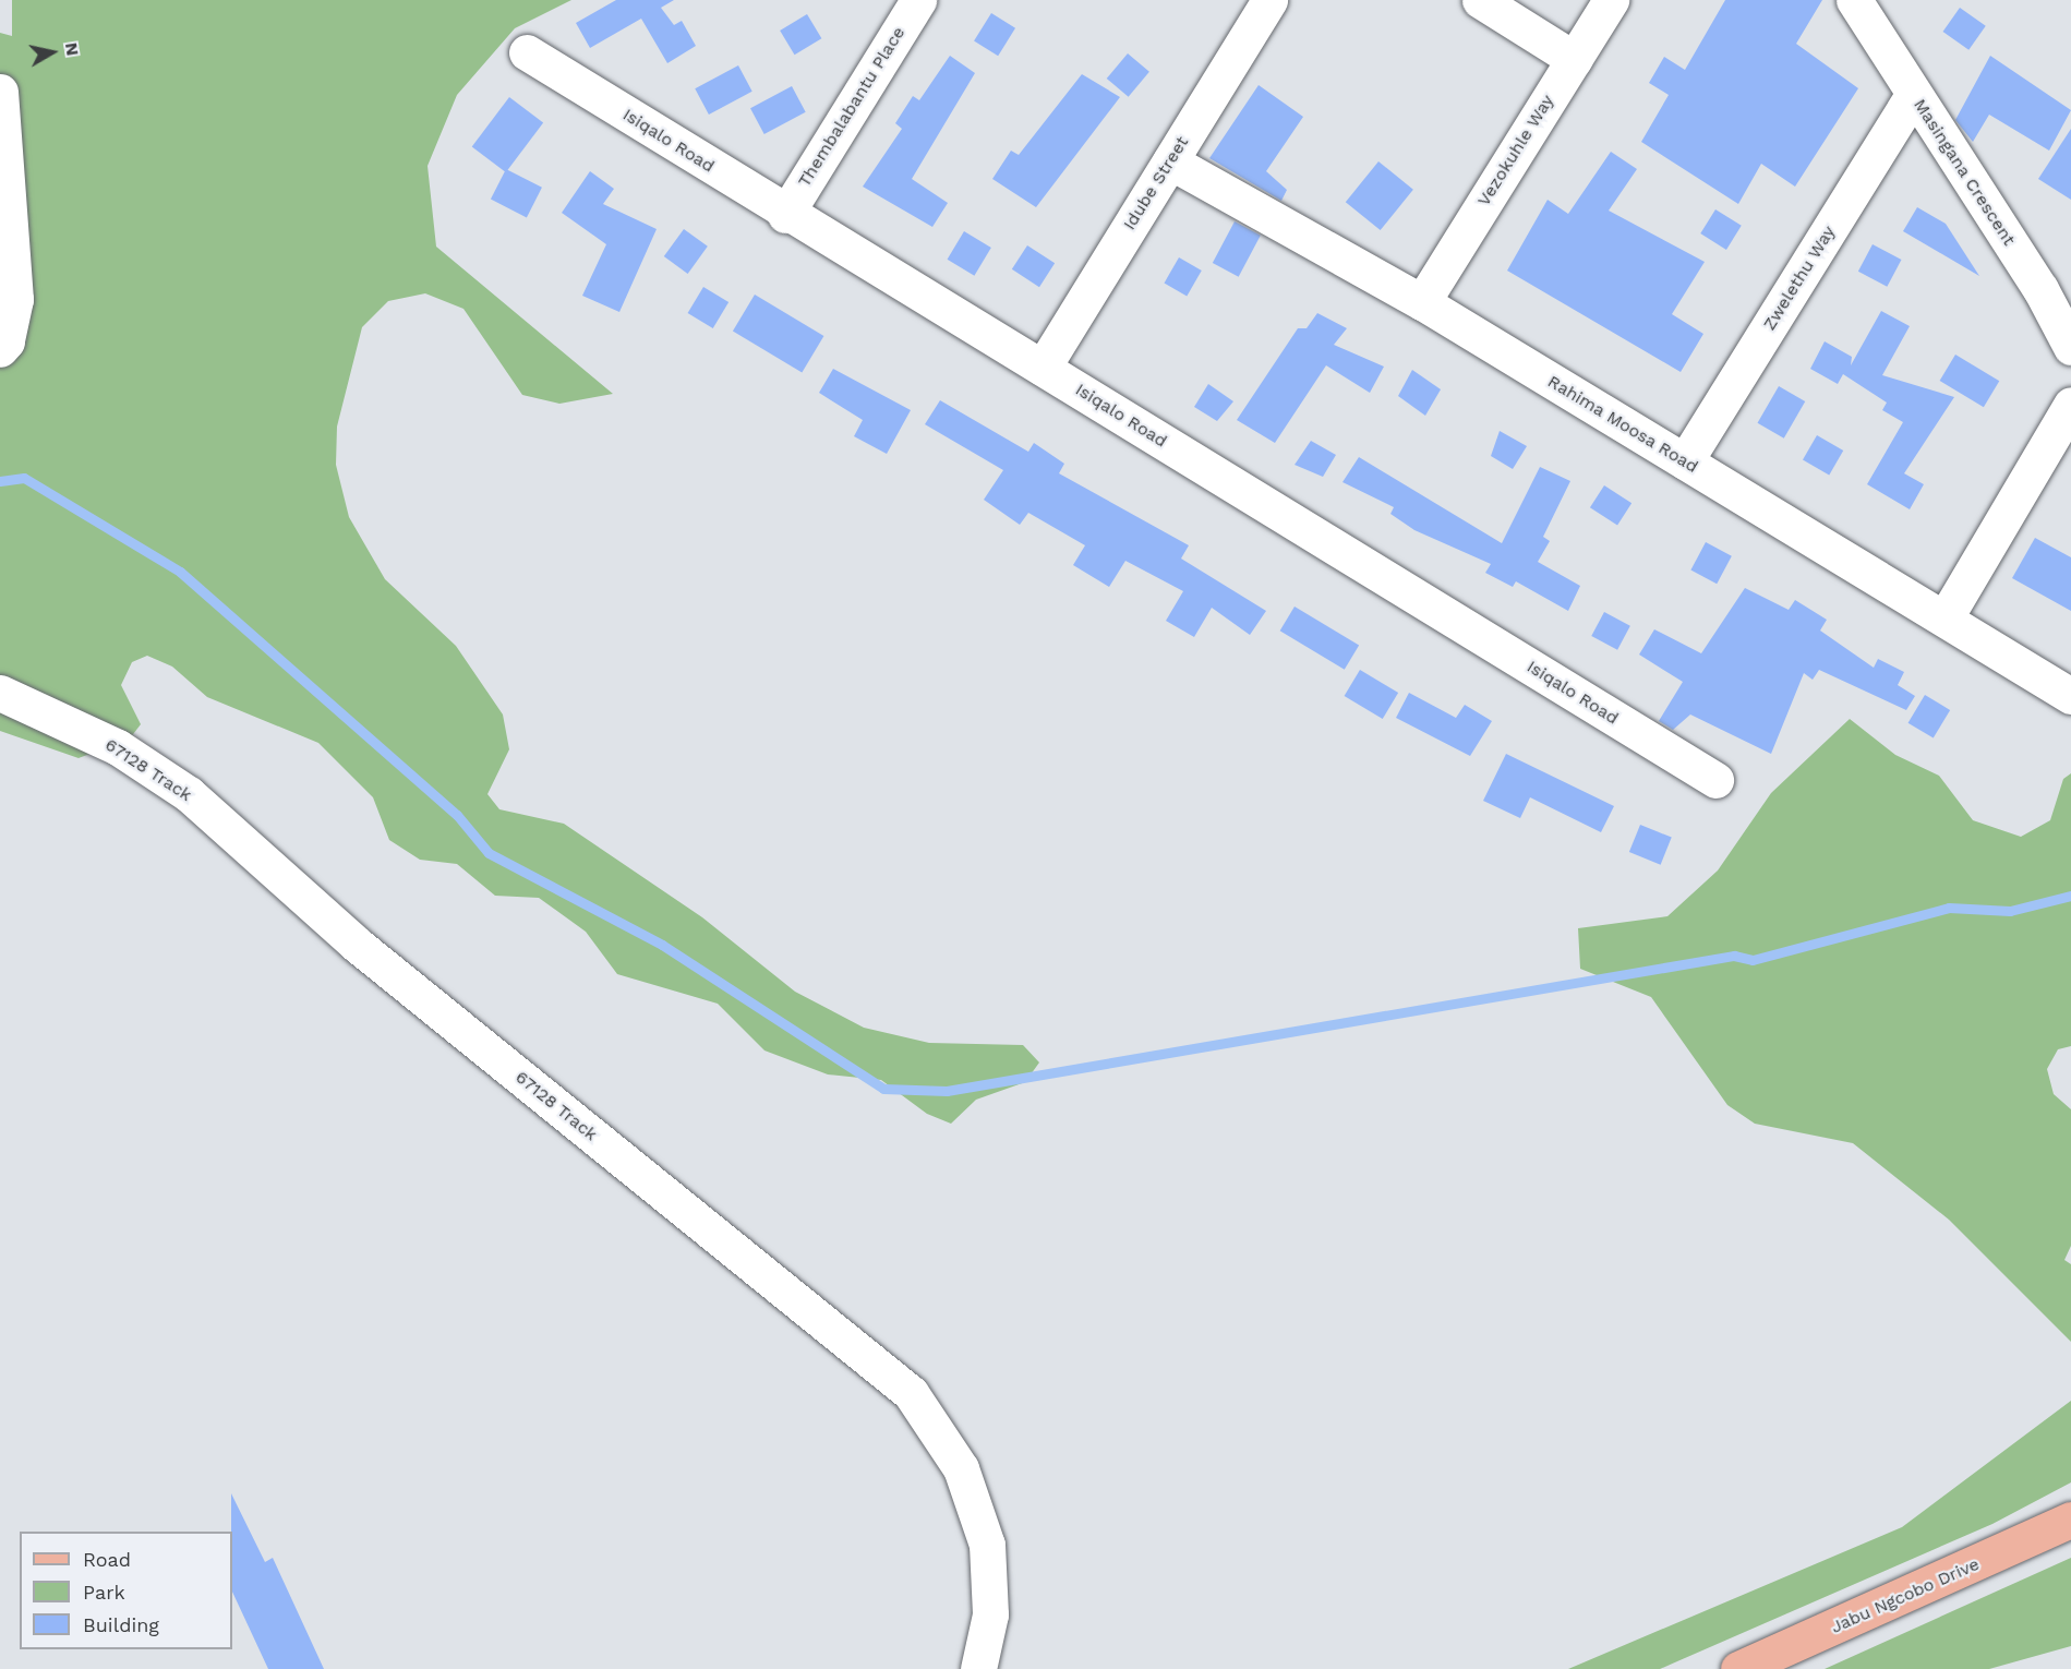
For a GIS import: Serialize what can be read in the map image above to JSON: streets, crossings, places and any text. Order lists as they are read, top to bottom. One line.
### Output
{"streets":{"main road":["Jabu Ngcobo Drive"],"street":["Thembalabantu Place","Isiqalo Road","Vezokuhle Way","Masingana Crescent","Idube Street","Zwelethu Way","Rahima Moosa Road","67128 Track"]},"crossings":[["Thembalabantu Place","Isiqalo Road"],["Isiqalo Road","Idube Street"],["Vezokuhle Way","Rahima Moosa Road"],["Masingana Crescent","Zwelethu Way"],["Idube Street","Rahima Moosa Road"],["Zwelethu Way","Rahima Moosa Road"]],"legend":["Road","Park","Building"],"north":"right"}
